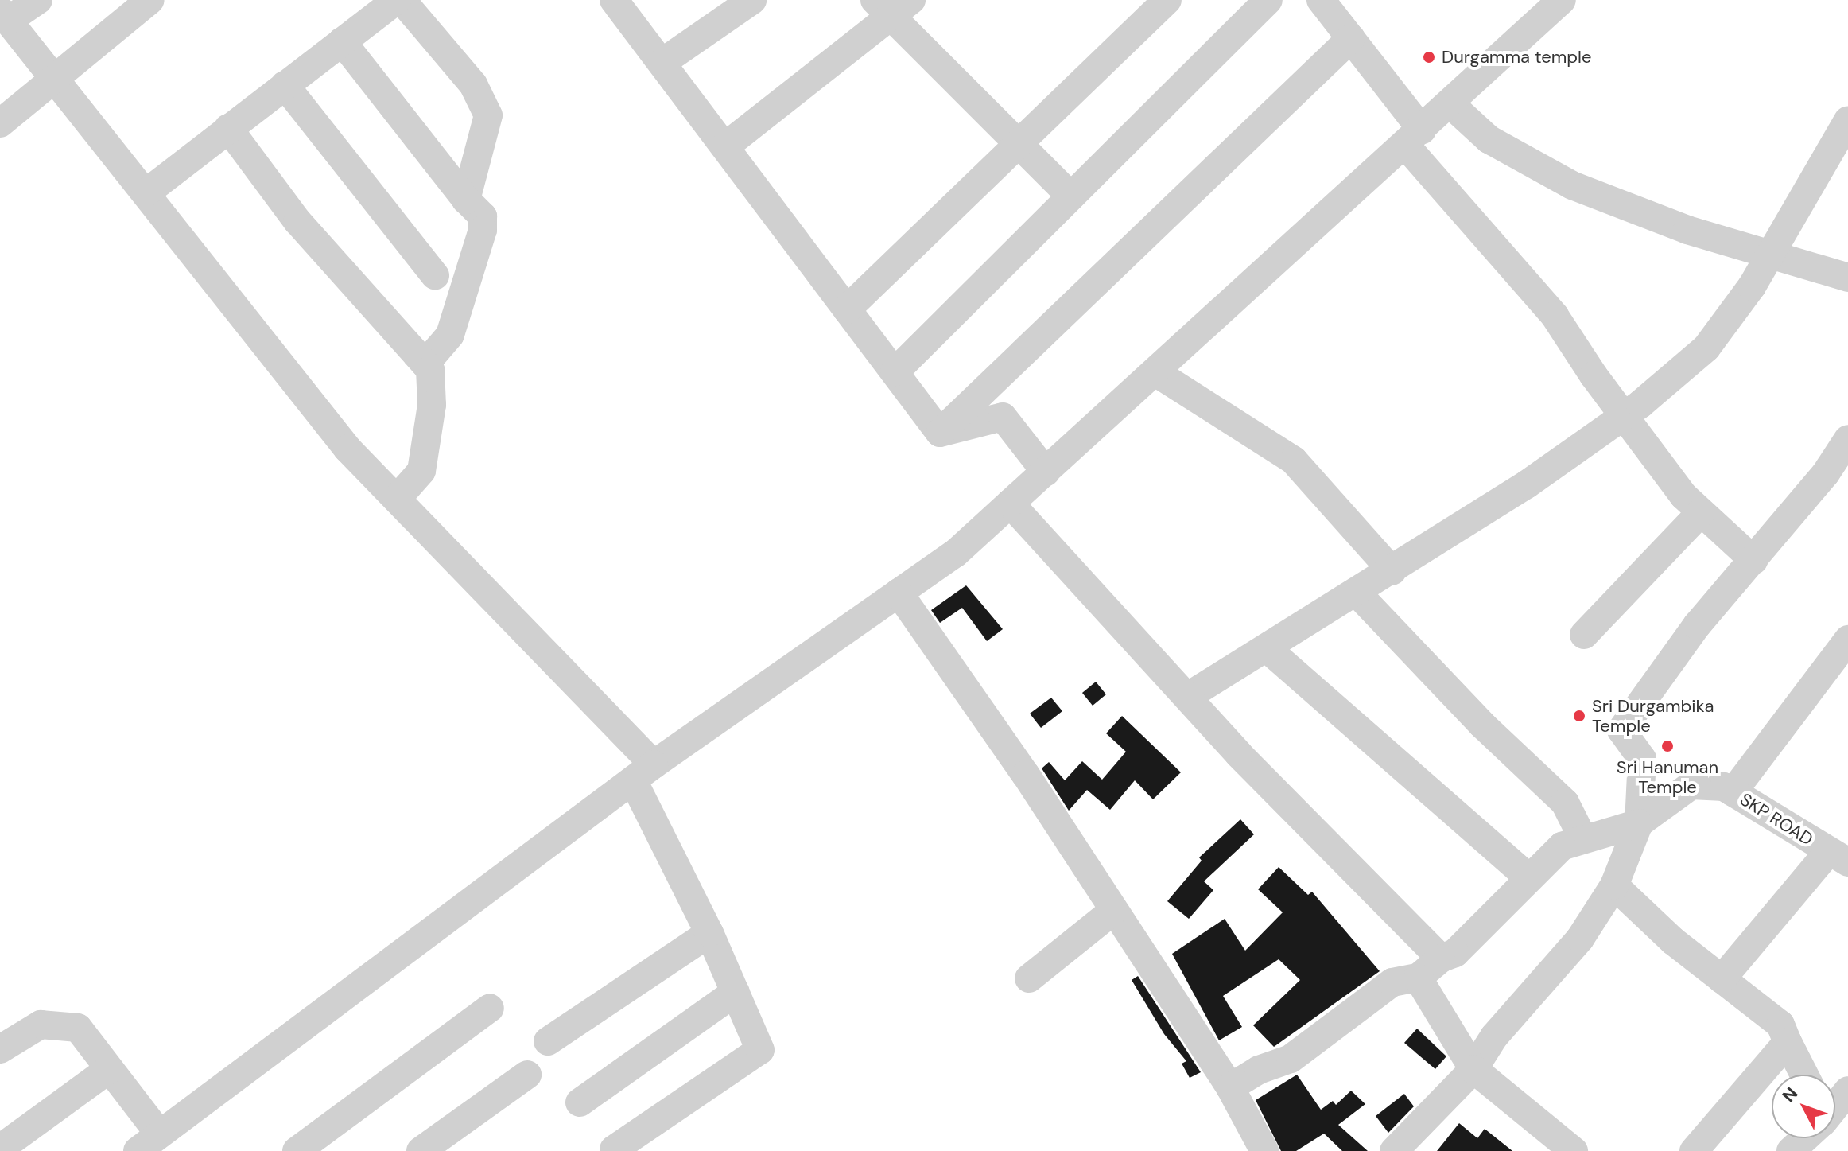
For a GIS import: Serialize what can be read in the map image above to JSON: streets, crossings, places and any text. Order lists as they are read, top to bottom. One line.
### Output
{"streets":{"street":["SKP ROAD"]},"places":["Durgamma temple","Sri Durgambika Temple","Sri Hanuman Temple"],"north":"top left"}
